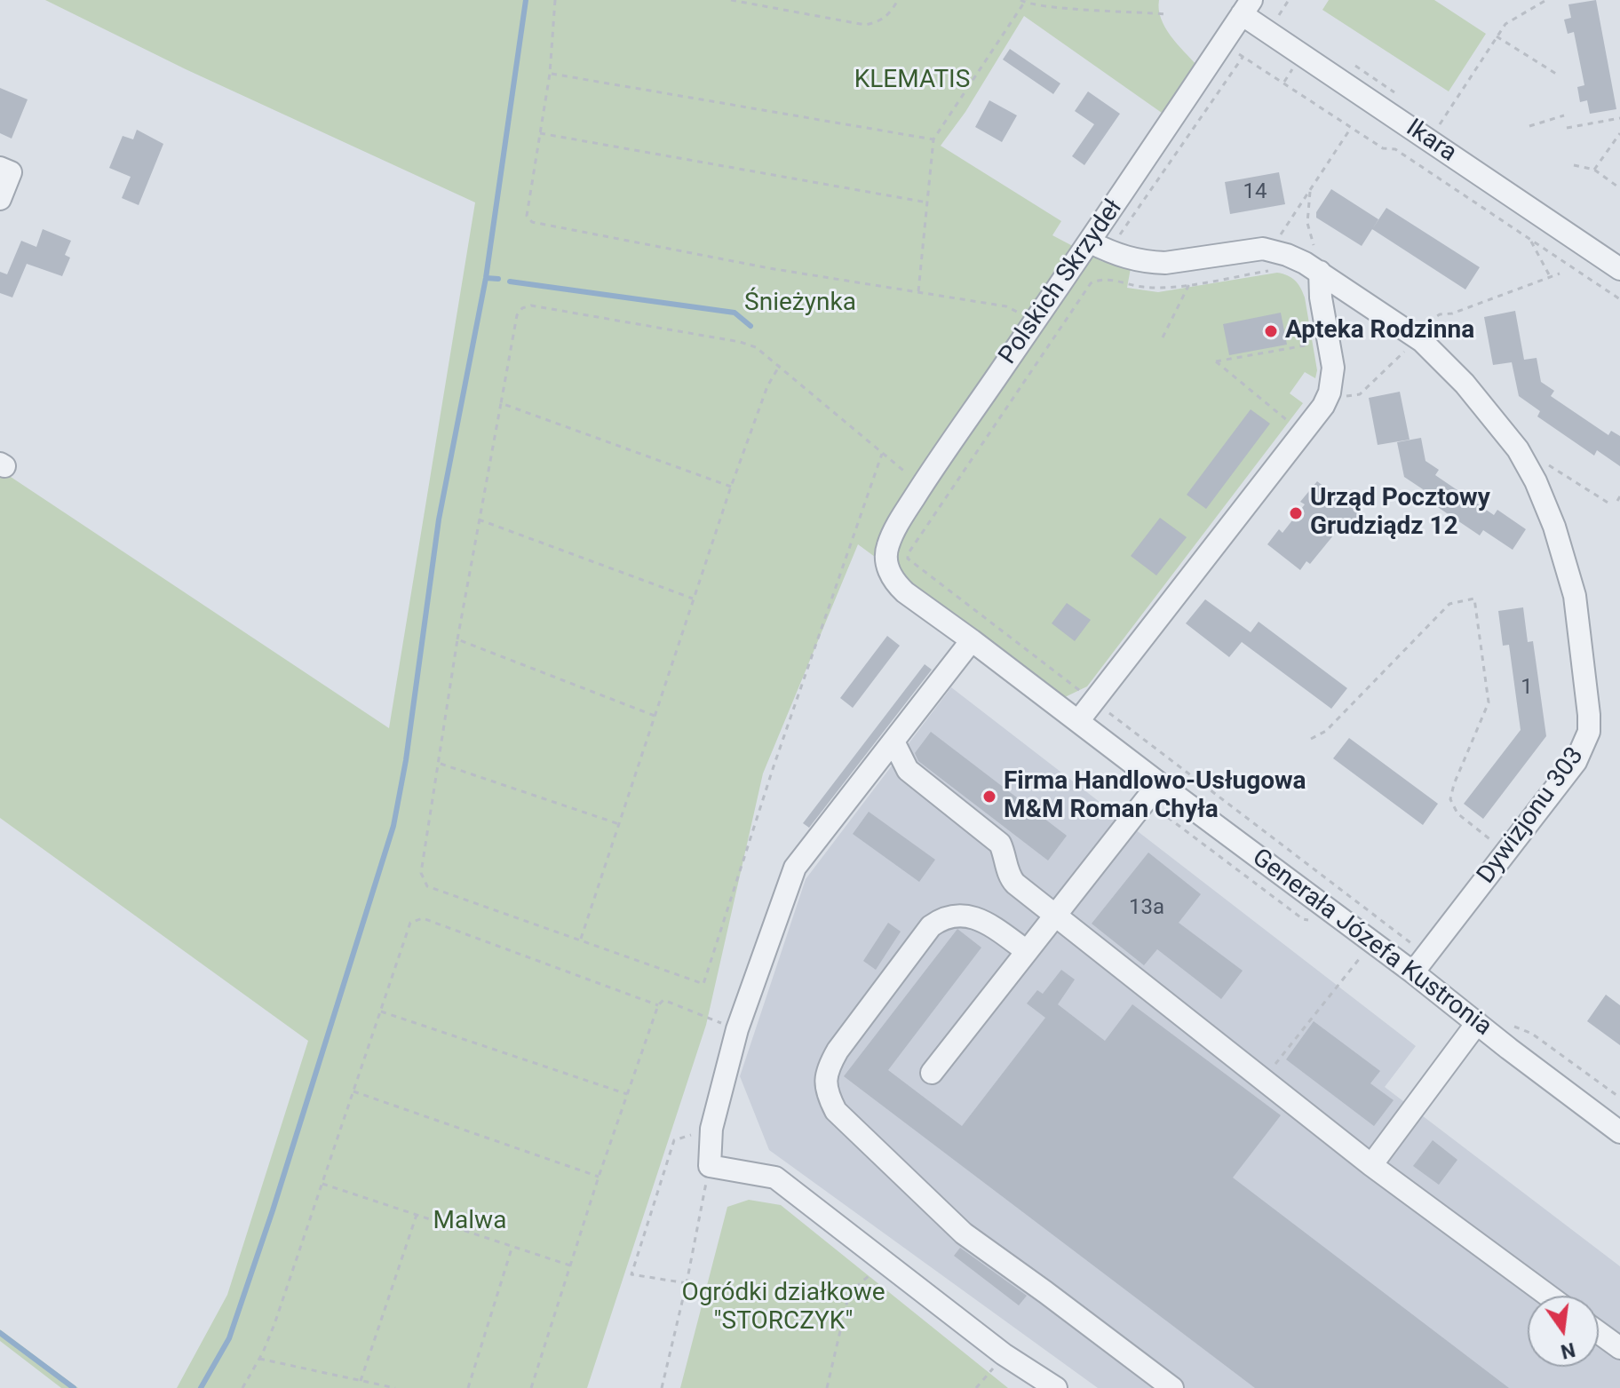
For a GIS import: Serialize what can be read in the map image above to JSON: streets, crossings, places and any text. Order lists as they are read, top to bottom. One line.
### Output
{"streets":{"street":["Ikara","Polskich Skrzydeł","Dywizjonu 303","Generała Józefa Kustronia"]},"crossings":[["Ikara","Polskich Skrzydeł"],["Polskich Skrzydeł","Dywizjonu 303"],["Polskich Skrzydeł","Generała Józefa Kustronia"],["Dywizjonu 303","Generała Józefa Kustronia"]],"parks":["KLEMATIS","Śnieżynka","Malwa","Ogródki działkowe \"STORCZYK\""],"places":["Apteka Rodzinna","Urząd Pocztowy Grudziądz 12","Firma Handlowo-Usługowa M&M Roman Chyła"],"house_numbers":["14","1","13a"],"north":"bottom"}
